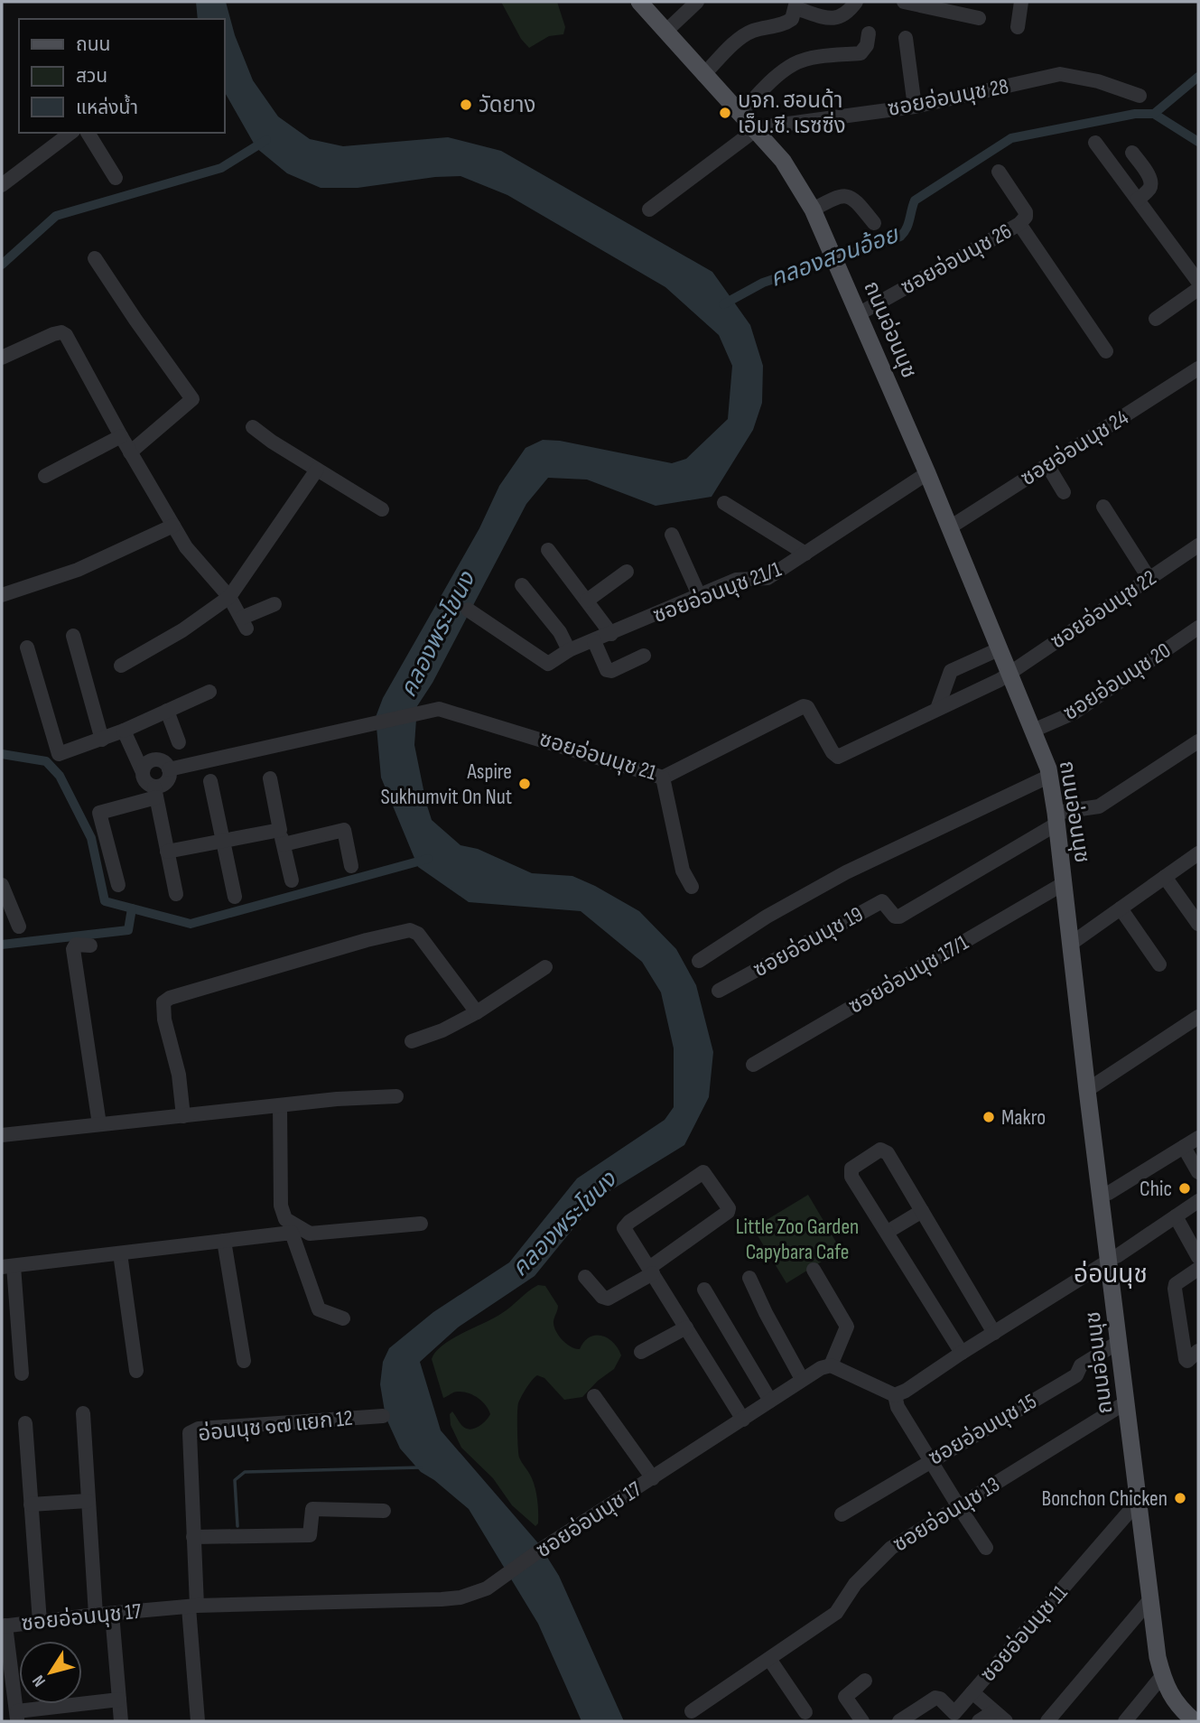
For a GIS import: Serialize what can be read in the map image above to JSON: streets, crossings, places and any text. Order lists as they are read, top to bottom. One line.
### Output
{"streets":{"main road":["ถนนอ่อนนุช"],"street":["ซอยอ่อนนุช 28","ซอยอ่อนนุช 26","ซอยอ่อนนุช 24","ซอยอ่อนนุช 21/1","ซอยอ่อนนุช 22","ซอยอ่อนนุช 20","ซอยอ่อนนุช 21","ซอยอ่อนนุช 19","ซอยอ่อนนุช 17/1","อ่อนนุช ๑๗ แยก 12","ซอยอ่อนนุช 15","ซอยอ่อนนุช 13","ซอยอ่อนนุช 17","ซอยอ่อนนุช 11"]},"crossings":[["ซอยอ่อนนุช 28","ถนนอ่อนนุช"],["ซอยอ่อนนุช 26","ถนนอ่อนนุช"],["ถนนอ่อนนุช","ซอยอ่อนนุช 24"],["ถนนอ่อนนุช","ซอยอ่อนนุช 21/1"],["ถนนอ่อนนุช","ซอยอ่อนนุช 22"],["ถนนอ่อนนุช","ซอยอ่อนนุช 20"],["ถนนอ่อนนุช","ซอยอ่อนนุช 21"],["ถนนอ่อนนุช","ซอยอ่อนนุช 19"],["ถนนอ่อนนุช","ซอยอ่อนนุช 17/1"],["ถนนอ่อนนุช","ซอยอ่อนนุช 15"],["ถนนอ่อนนุช","ซอยอ่อนนุช 13"],["ถนนอ่อนนุช","ซอยอ่อนนุช 11"],["ซอยอ่อนนุช 22","ซอยอ่อนนุช 21"],["อ่อนนุช ๑๗ แยก 12","ซอยอ่อนนุช 17"]],"districts":["อ่อนนุช"],"water":["คลองสวนอ้อย","คลองพระโขนง"],"parks":["Little Zoo Garden Capybara Cafe"],"places":["วัดยาง","บจก. ฮอนด้า เอ็ม.ซี. เรซซิ่ง","Aspire Sukhumvit On Nut","Makro","Chic","Bonchon Chicken"],"legend":["ถนน","สวน","แหล่งน้ำ"],"north":"bottom left"}
